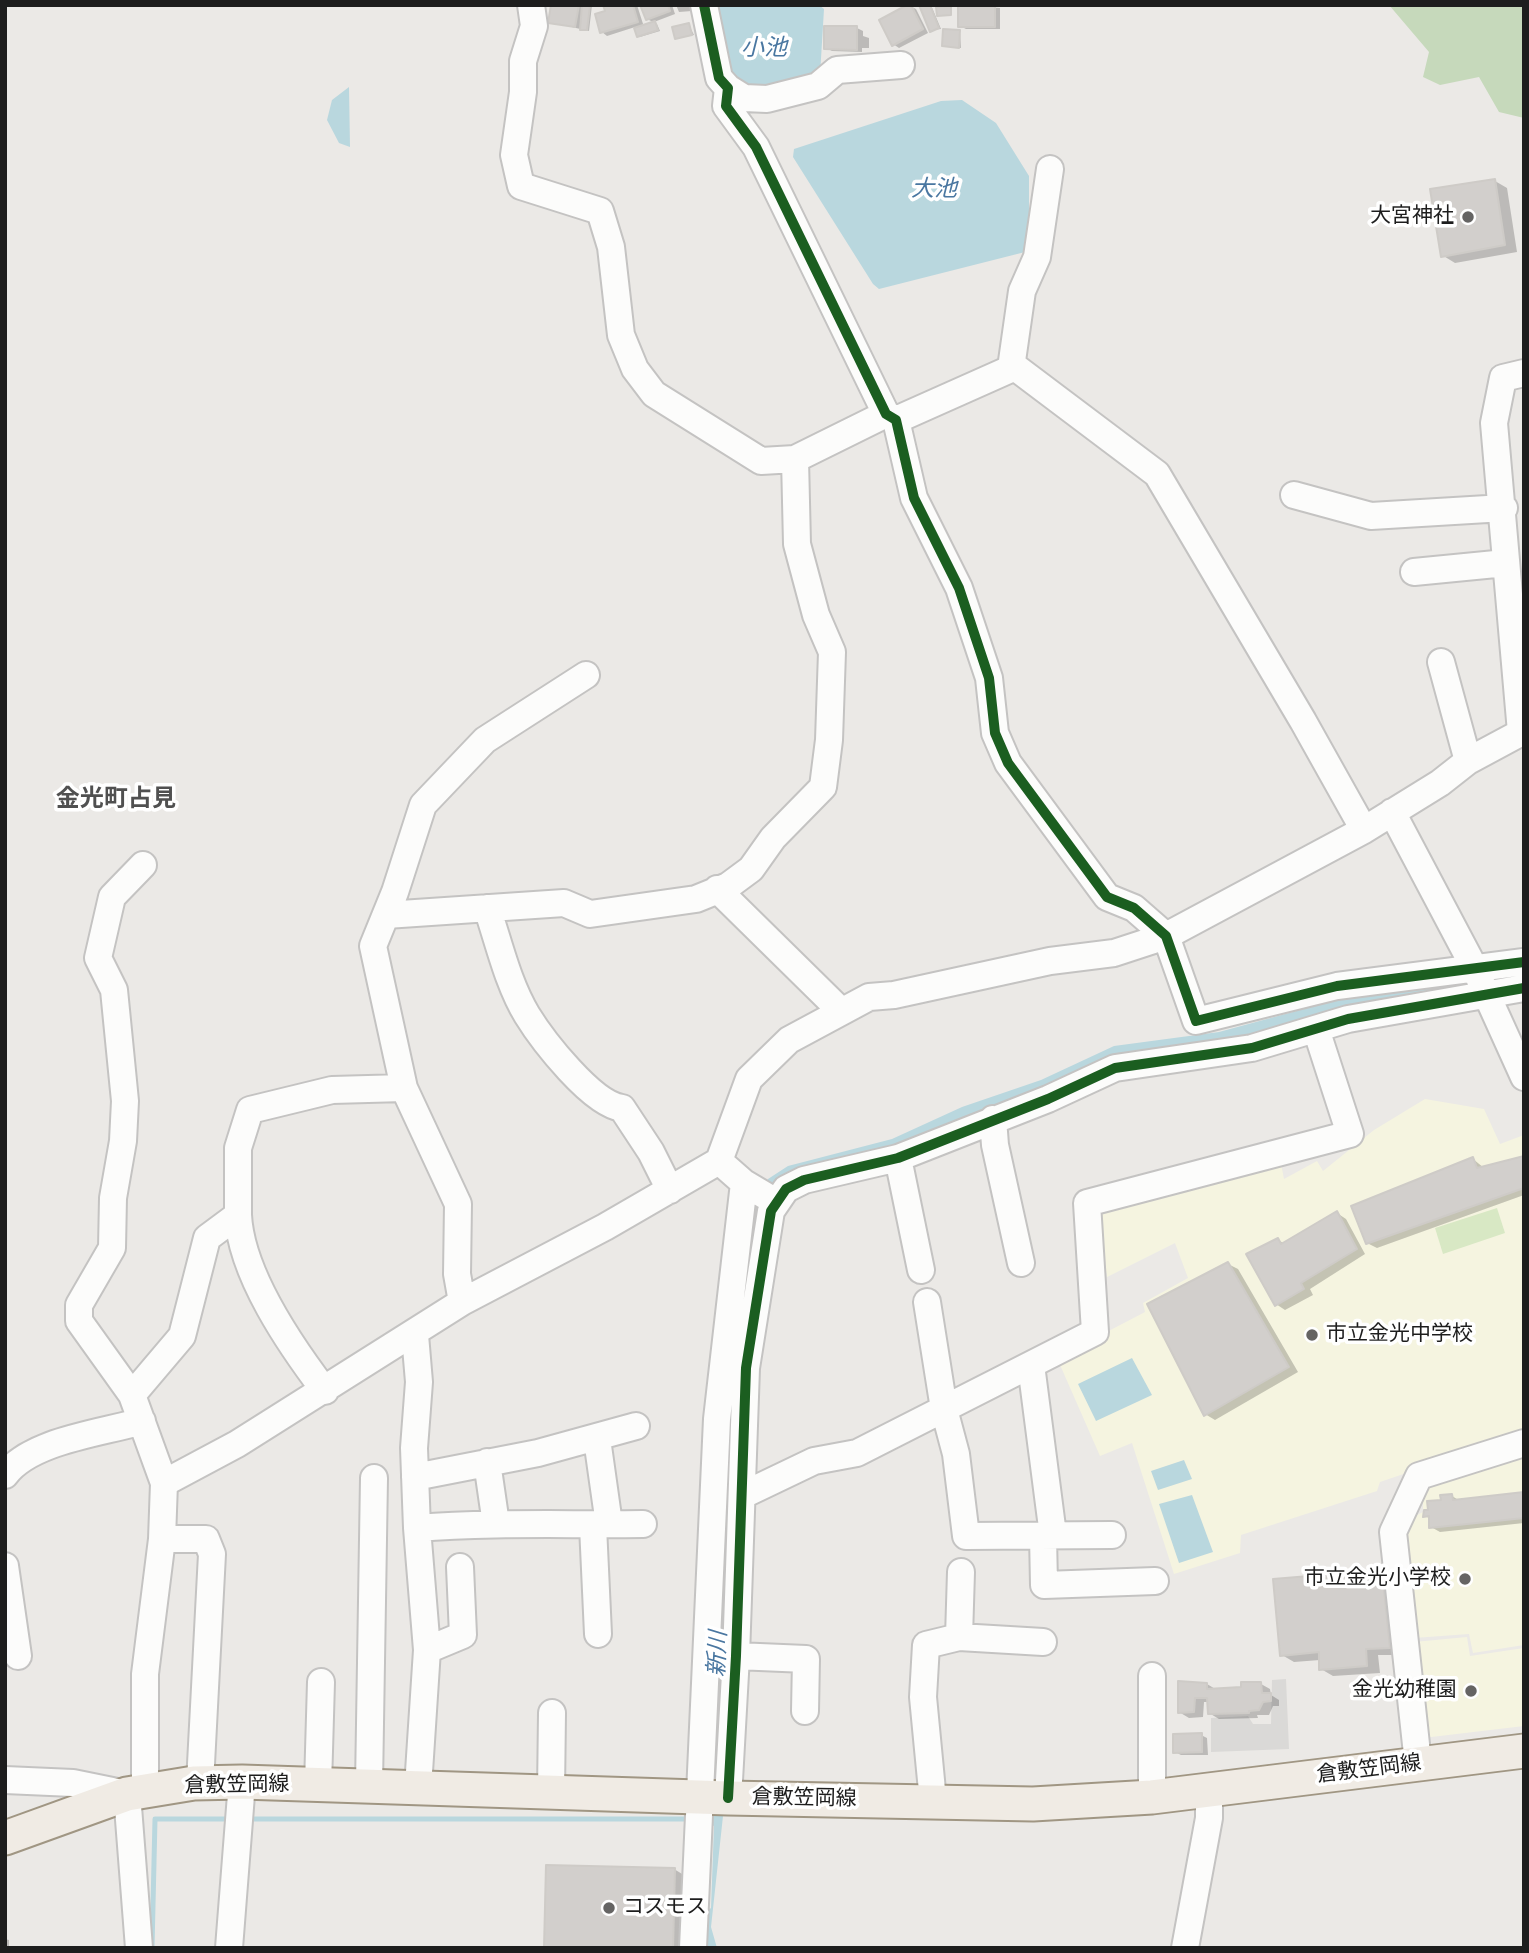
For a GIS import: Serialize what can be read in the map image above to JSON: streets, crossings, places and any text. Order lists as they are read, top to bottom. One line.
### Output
{"streets":{"main road":["倉敷笠岡線"]},"districts":["金光町占見"],"water":["小池","大池","新川"],"places":["大宮神社","市立金光中学校","市立金光小学校","金光幼稚園","コスモス"]}
